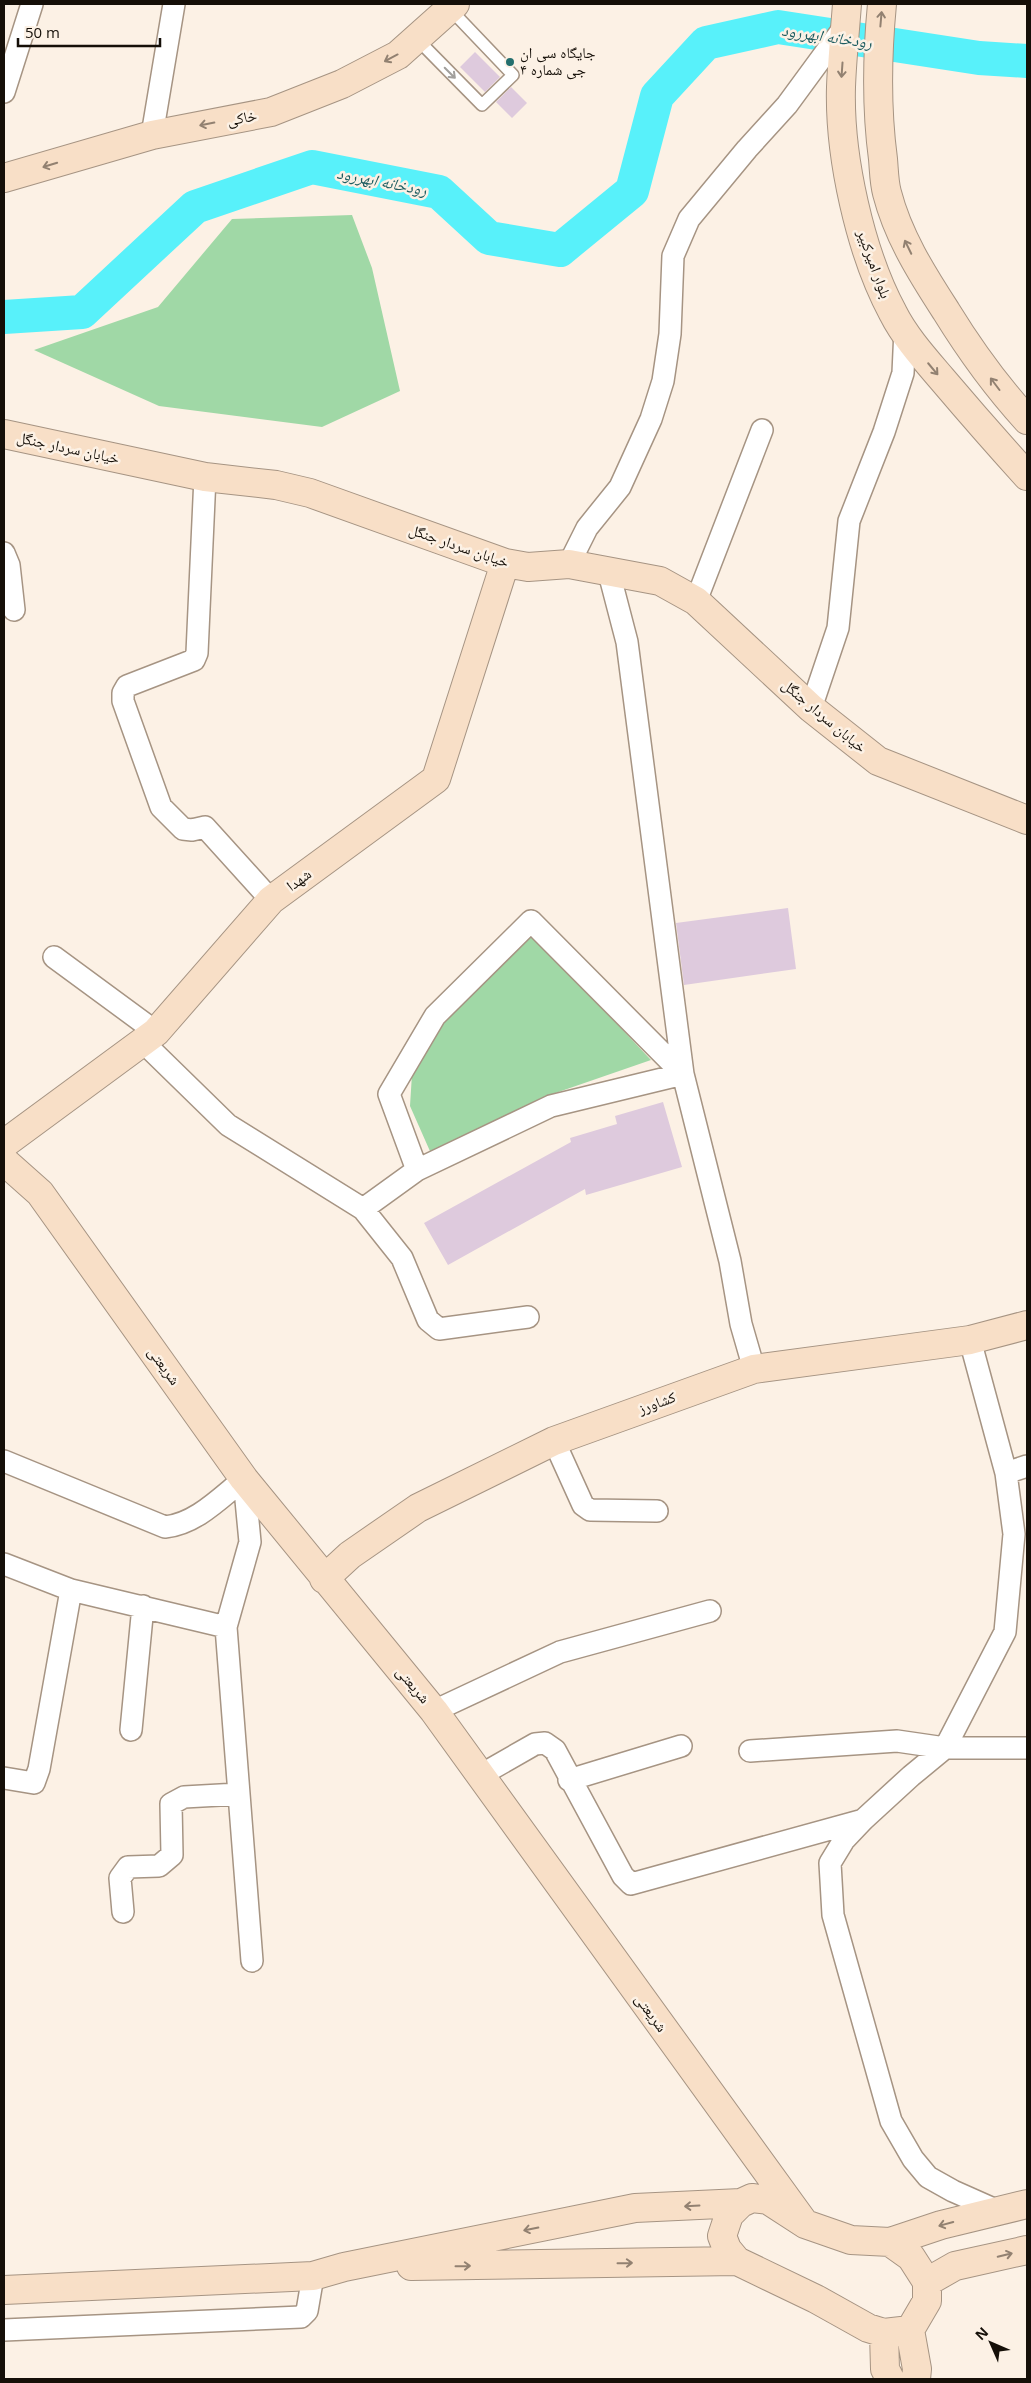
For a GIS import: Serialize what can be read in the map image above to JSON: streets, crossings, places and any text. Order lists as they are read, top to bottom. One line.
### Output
{"streets":{"street":["خاکی","بلوار امیرکبیر","خیابان سردار جنگل","شهدا","شریعتی","کشاورز"]},"crossings":[["خیابان سردار جنگل","شهدا"],["شریعتی","کشاورز"]],"one_way":["خاکی"],"water":["رودخانه ابهررود"],"places":["جایگاه سی ان جی شماره ۴"],"scale_bar":"50 m","north":"top left"}
